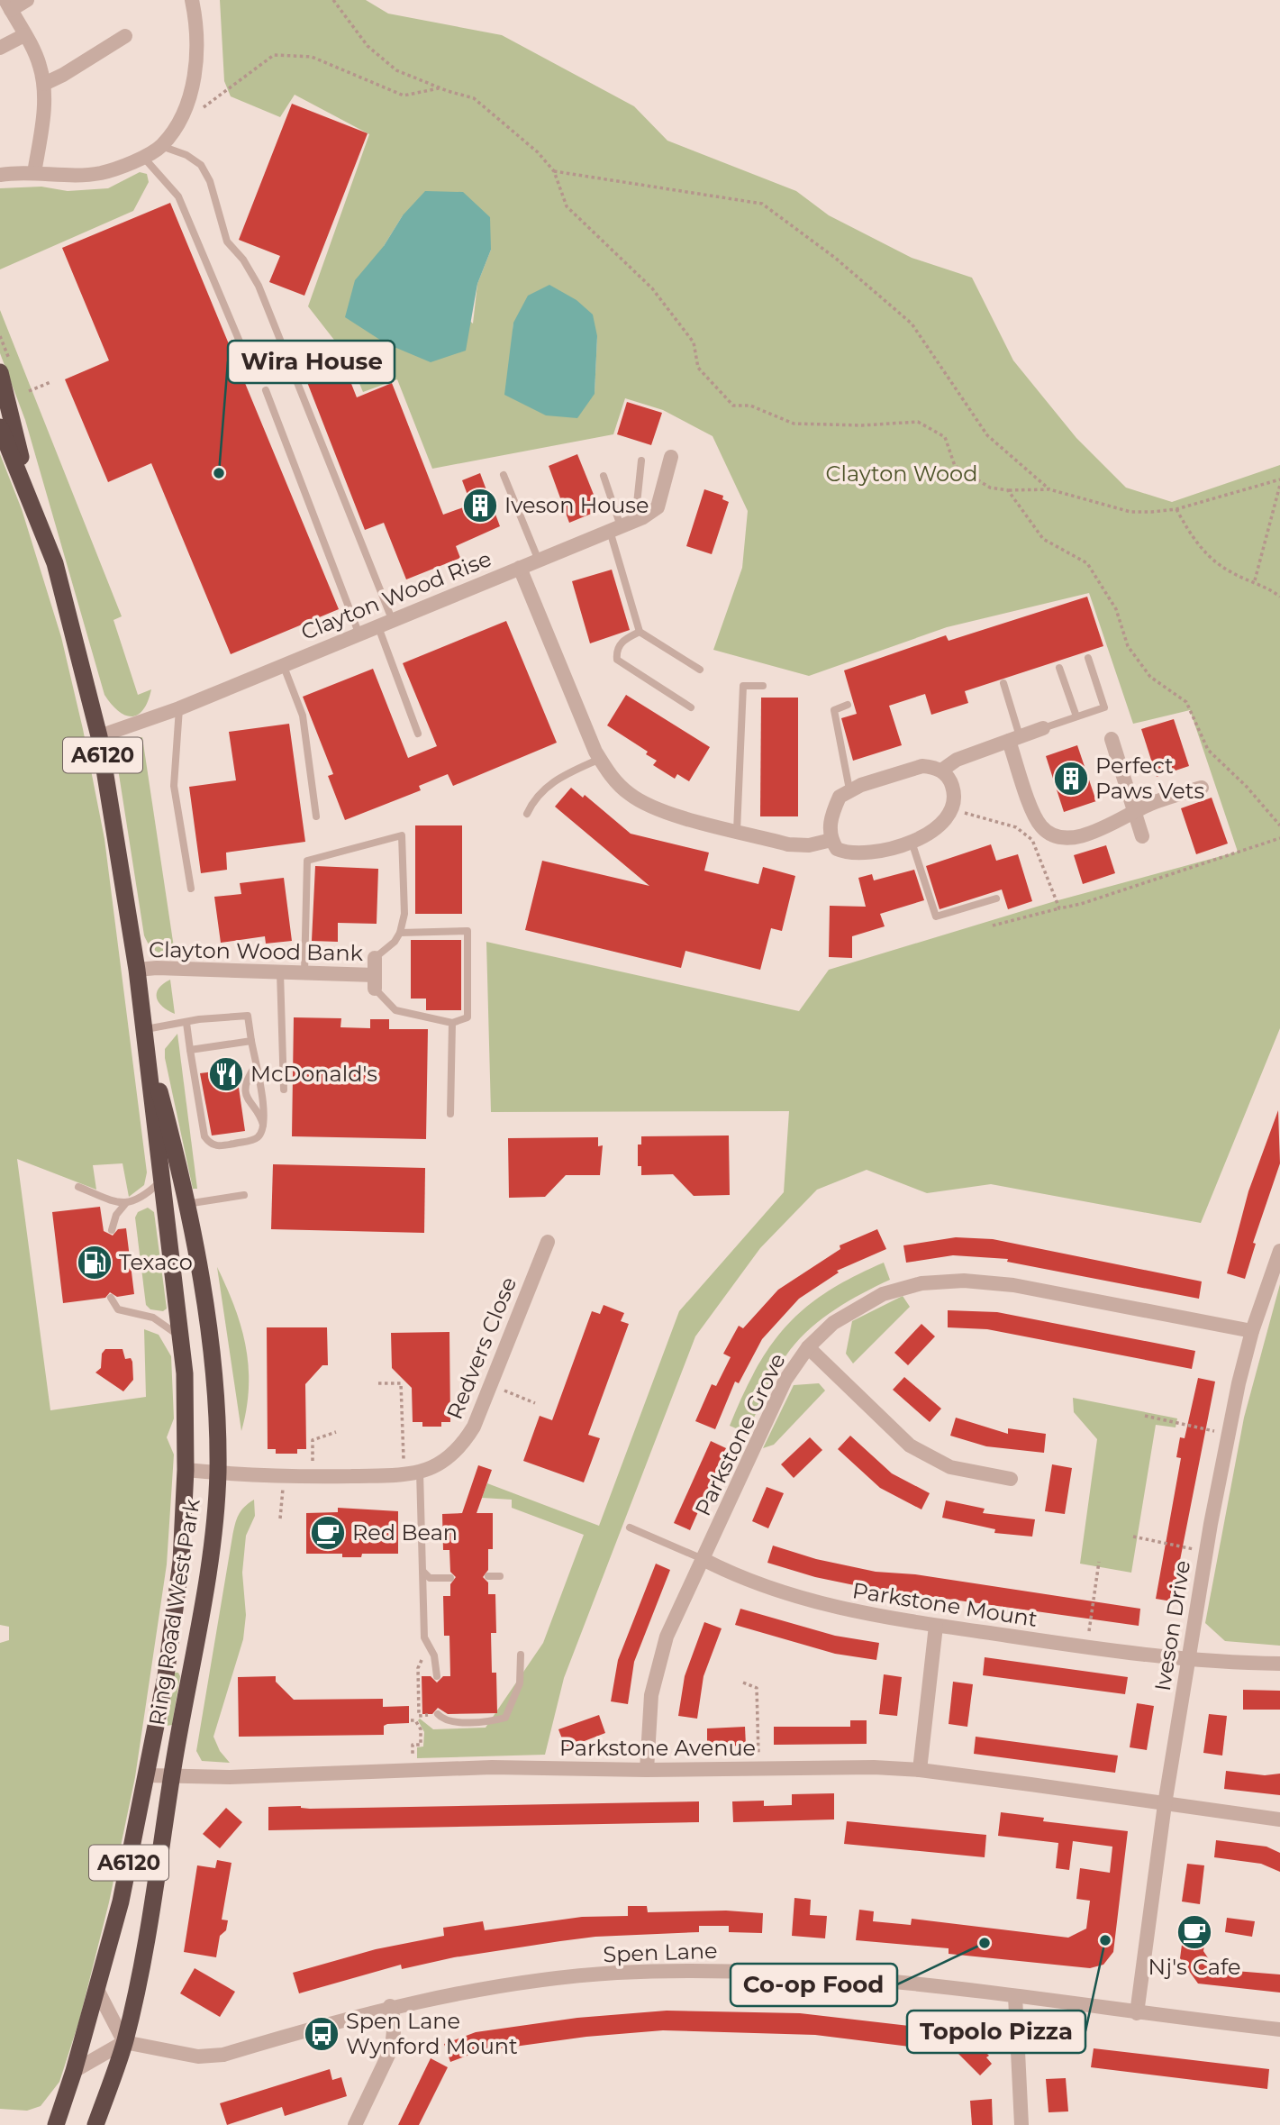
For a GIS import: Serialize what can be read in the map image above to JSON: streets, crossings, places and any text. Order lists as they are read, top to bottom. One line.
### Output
{"streets":{"highway":["A6120","Ring Road West Park"],"street":["Clayton Wood Rise","Clayton Wood Bank","Redvers Close","Parkstone Grove","Parkstone Mount","Iveson Drive","Parkstone Avenue","Spen Lane"]},"crossings":[["Clayton Wood Rise","Ring Road West Park"],["Clayton Wood Bank","Ring Road West Park"],["Redvers Close","Ring Road West Park"],["Parkstone Grove","Parkstone Mount"],["Parkstone Grove","Iveson Drive"],["Parkstone Grove","Parkstone Avenue"],["Parkstone Mount","Iveson Drive"],["Ring Road West Park","Parkstone Avenue"],["Ring Road West Park","Spen Lane"],["Iveson Drive","Parkstone Avenue"],["Iveson Drive","Spen Lane"]],"parks":["Clayton Wood"],"places":{"other":["Wira House","Topolo Pizza","Co-op Food"],"building":["Iveson House","Perfect Paws Vets"],"restaurant":["McDonald's"],"fuel station":["Texaco"],"cafe":["Red Bean","Nj's Cafe"],"bus stop":["Spen Lane Wynford Mount"]}}
